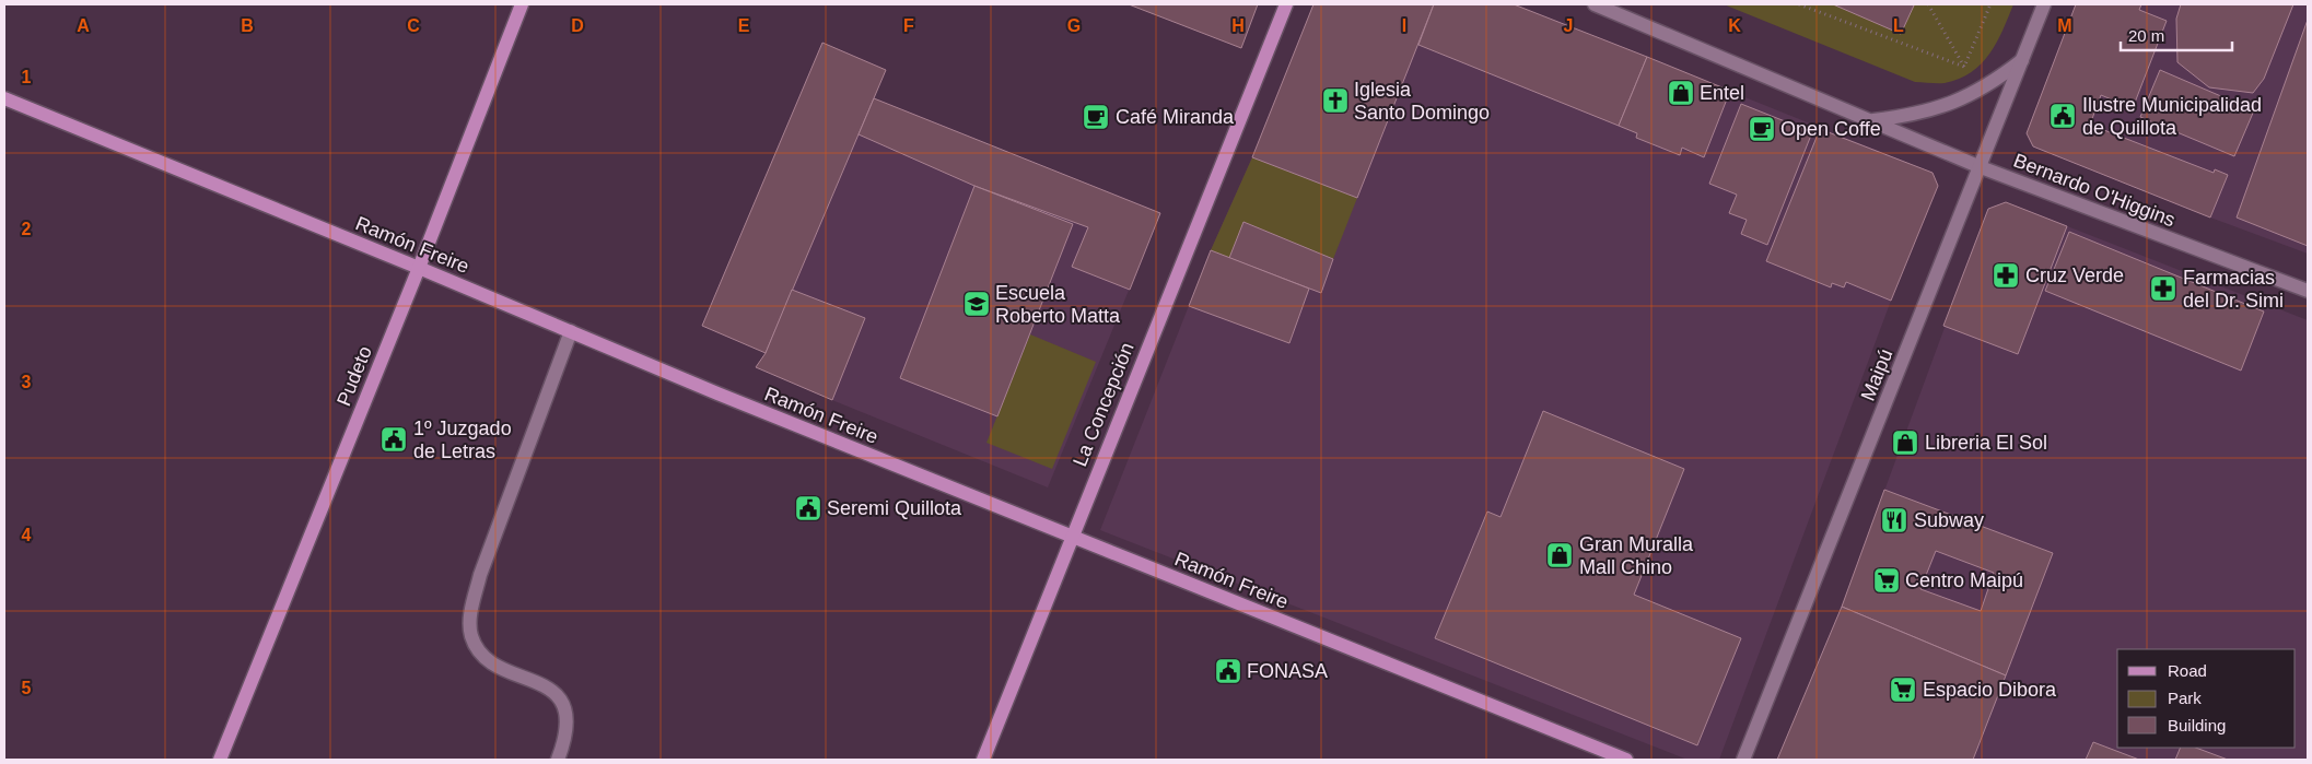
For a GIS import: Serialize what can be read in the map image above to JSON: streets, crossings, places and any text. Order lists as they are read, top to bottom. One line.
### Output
{"streets":{"main road":["Ramón Freire","Pudeto","La Concepción"],"street":["Bernardo O'Higgins","Maipú"]},"crossings":[["Bernardo O'Higgins","Maipú"],["Ramón Freire","Pudeto"],["Ramón Freire","La Concepción"]],"places":{"shop":["Entel","Libreria El Sol","Gran Muralla Mall Chino"],"church":["Iglesia Santo Domingo"],"public building":["Ilustre Municipalidad de Quillota","1º Juzgado de Letras","Seremi Quillota","FONASA"],"cafe":["Café Miranda","Open Coffe"],"pharmacy":["Cruz Verde","Farmacias del Dr. Simi"],"school or university":["Escuela Roberto Matta"],"restaurant":["Subway"],"supermarket":["Centro Maipú","Espacio Dibora"]},"legend":["Road","Park","Building"],"scale_bar":"20 m","grid":{"columns":["A","B","C","D","E","F","G","H","I","J","K","L","M"],"rows":["1","2","3","4","5"]}}
